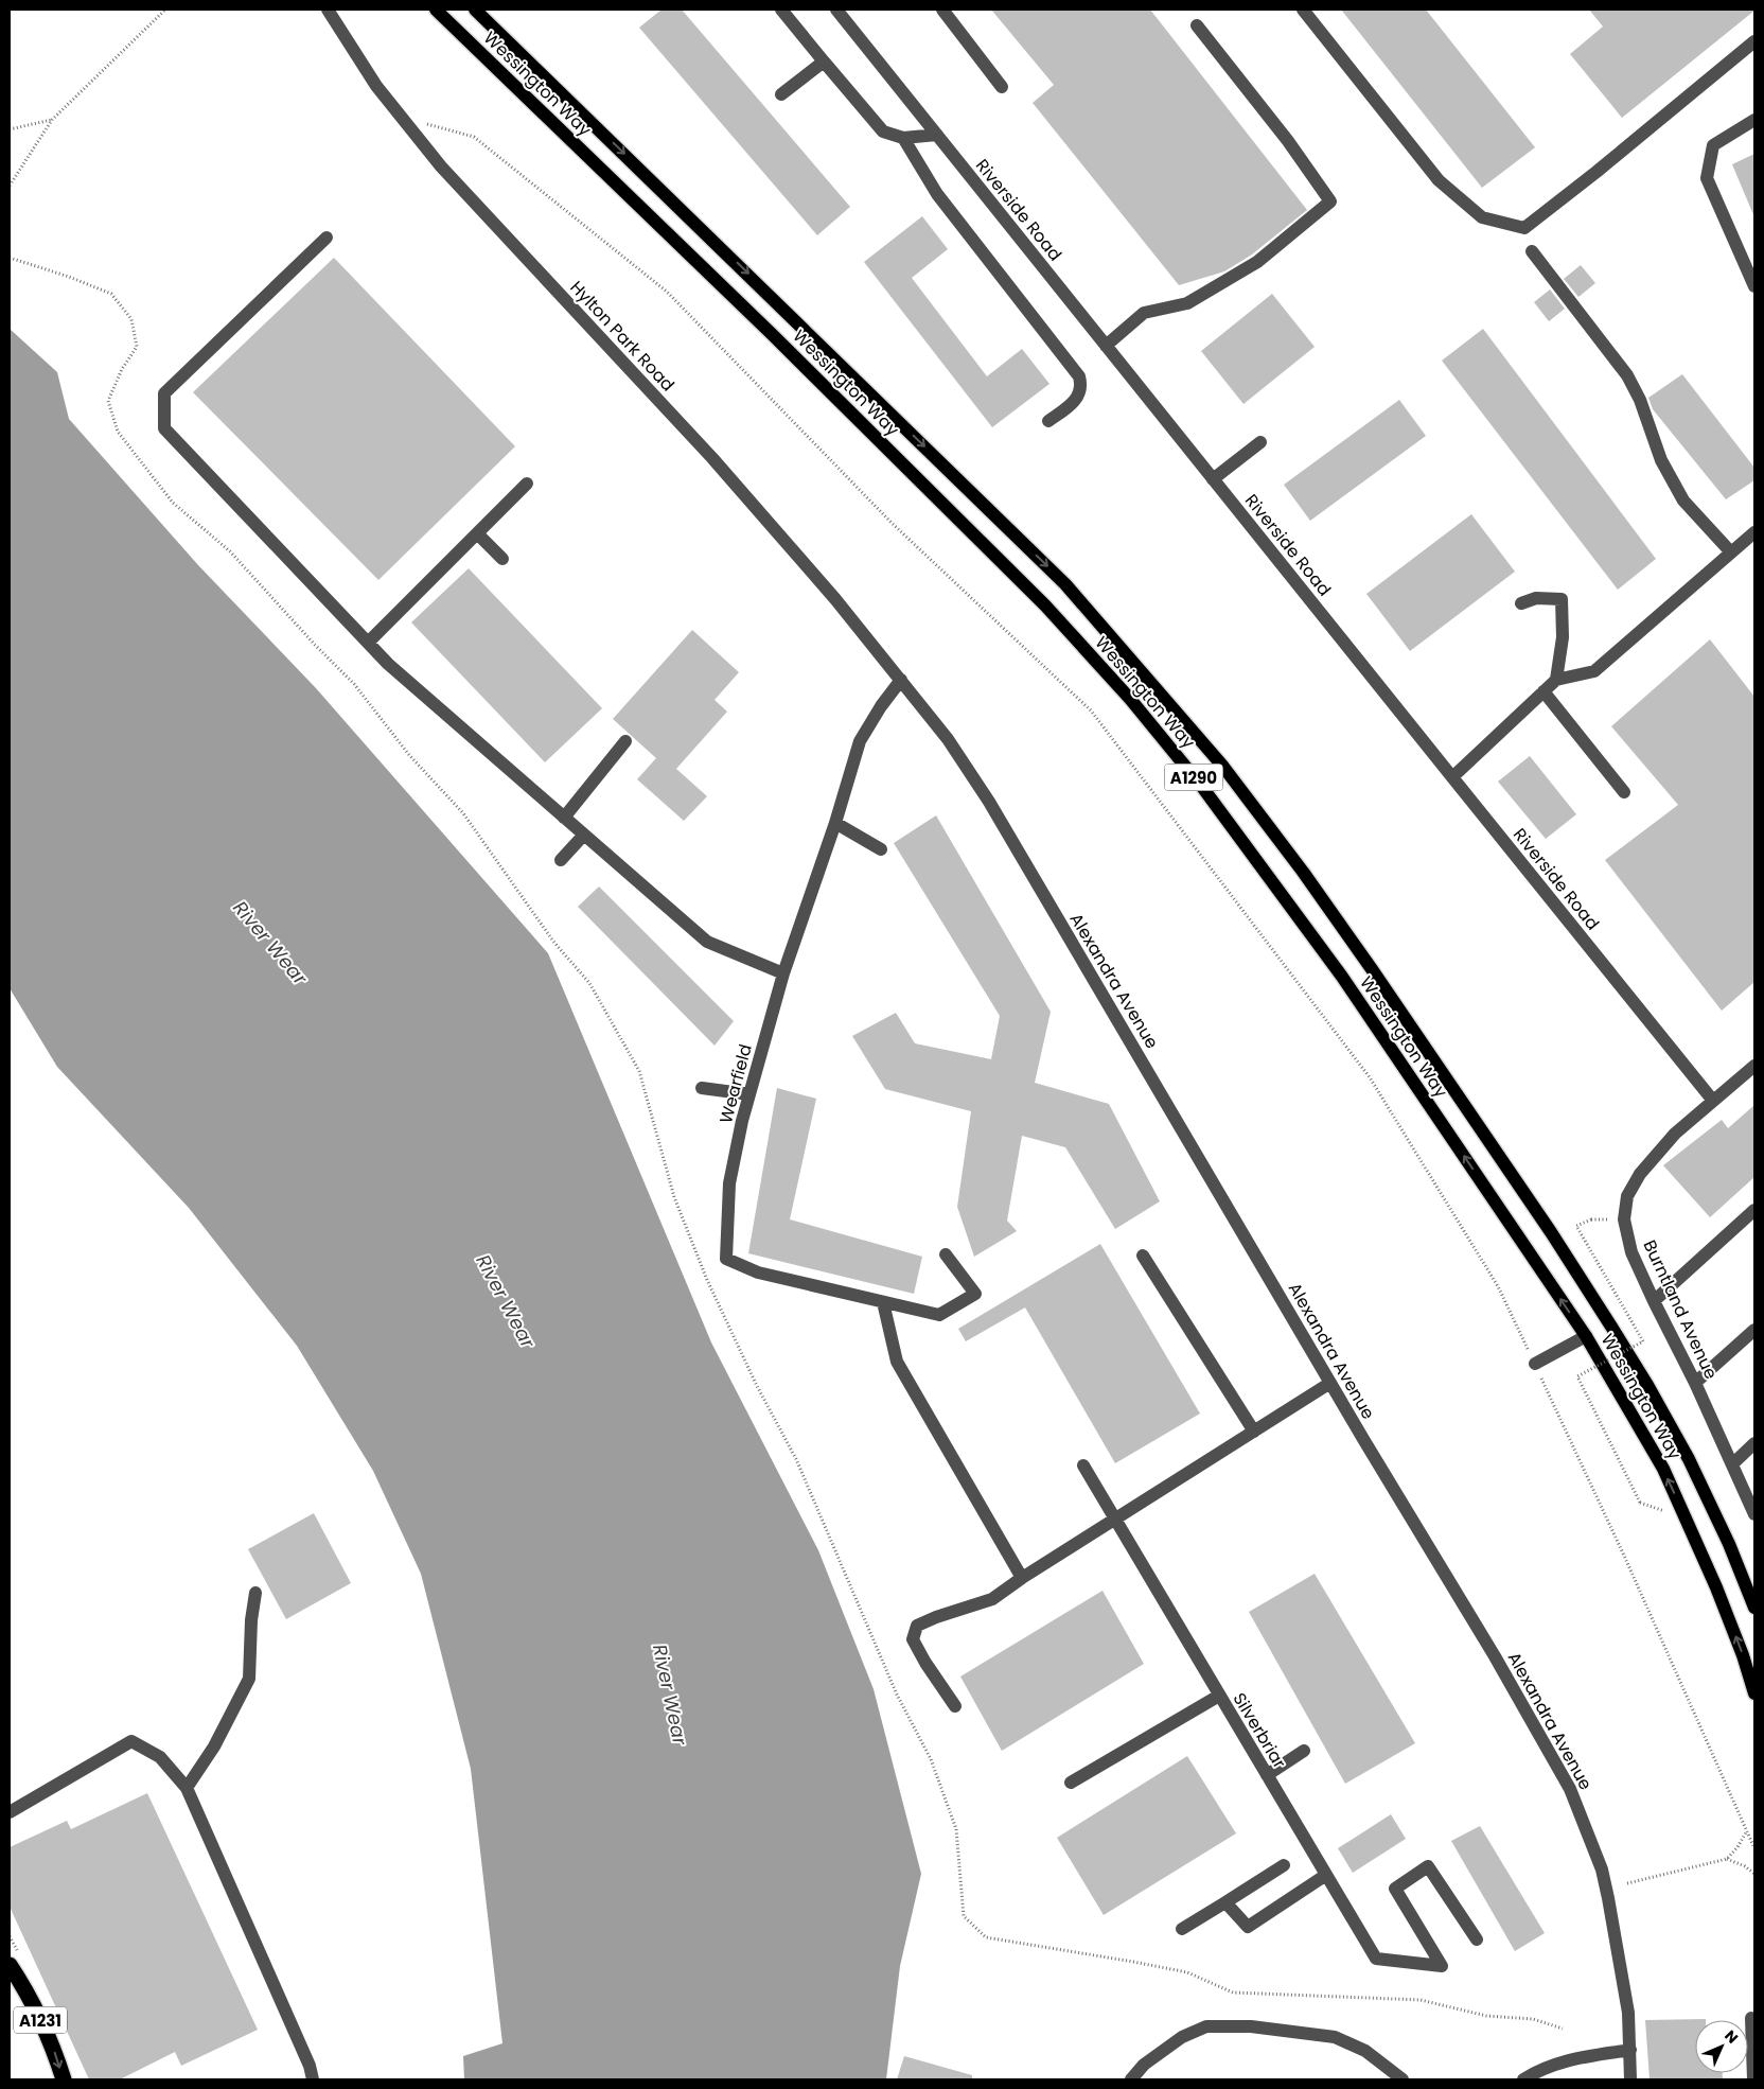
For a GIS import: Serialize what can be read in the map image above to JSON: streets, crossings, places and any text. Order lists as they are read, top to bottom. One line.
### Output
{"streets":{"highway":["A1231"],"main road":["Wessington Way","A1290"],"street":["Riverside Road","Hylton Park Road","Alexandra Avenue","Wearfield","Burntland Avenue","Silverbriar"]},"crossings":[["Riverside Road","Burntland Avenue"],["Hylton Park Road","Alexandra Avenue"],["Hylton Park Road","Wearfield"],["Alexandra Avenue","Wearfield"]],"water":["River Wear"],"north":"top right"}
